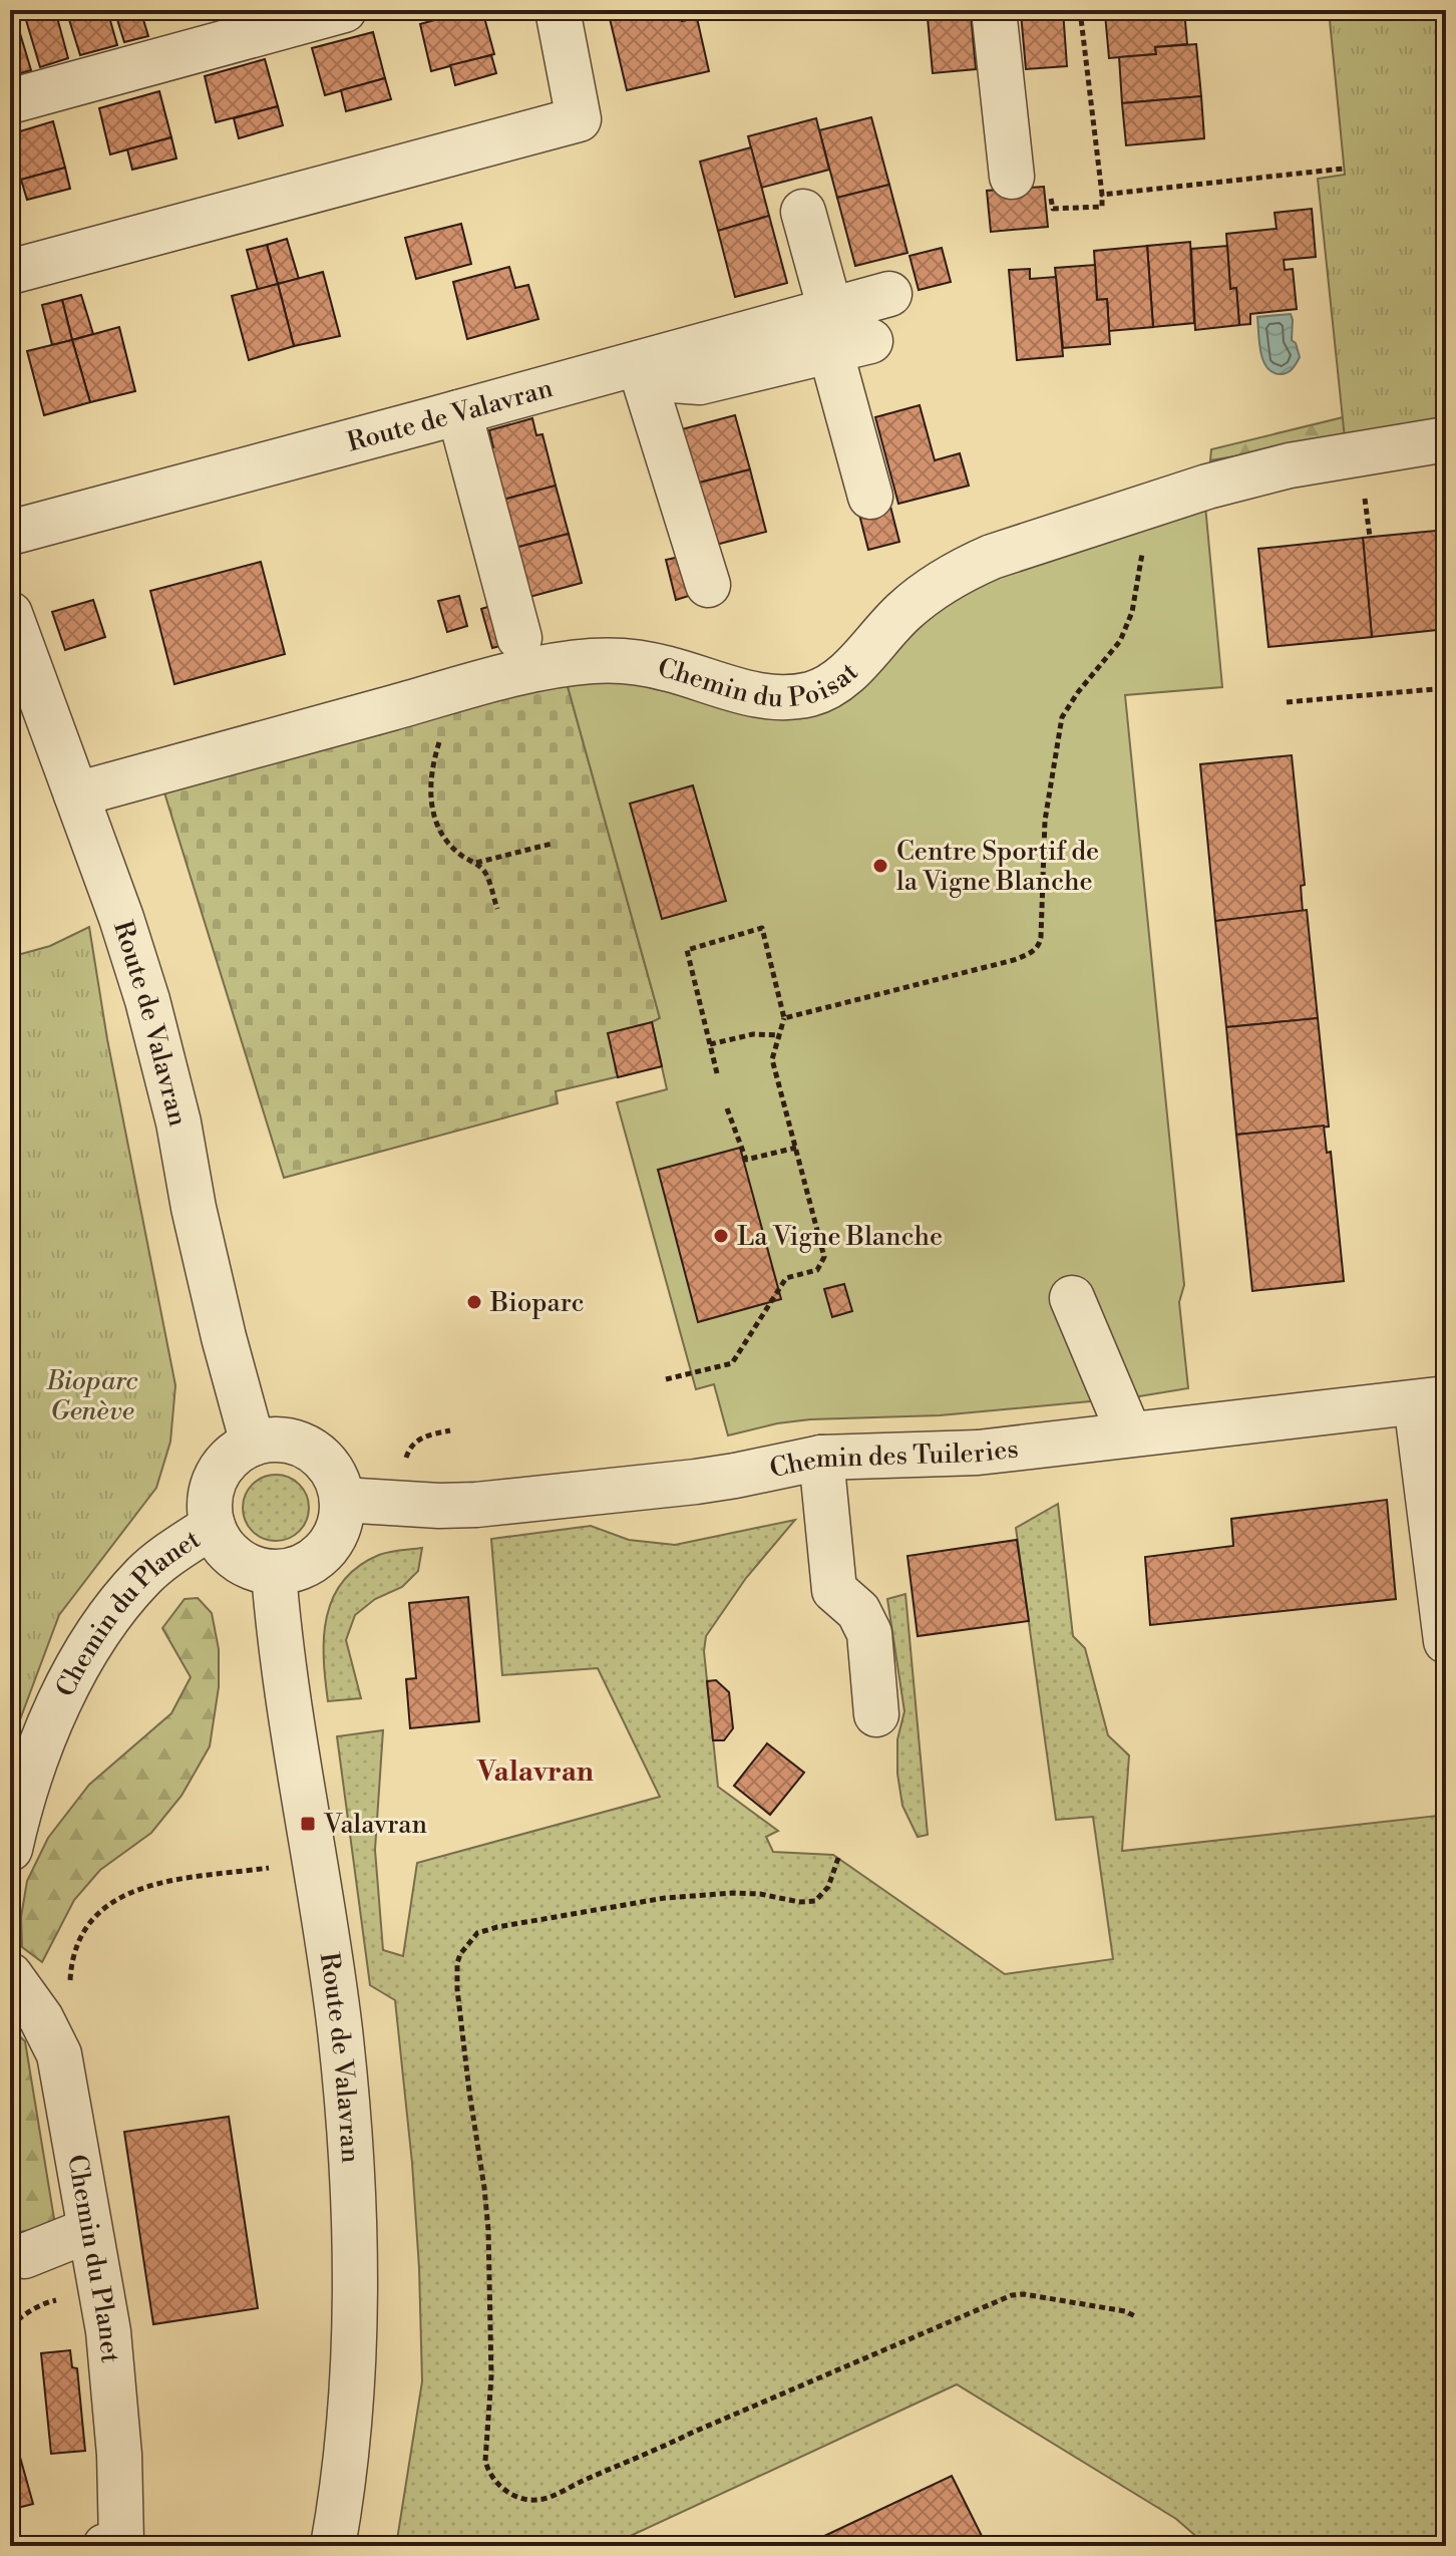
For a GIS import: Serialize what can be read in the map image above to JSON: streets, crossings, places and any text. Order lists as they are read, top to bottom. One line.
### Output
{"streets":{"street":["Route de Valavran","Chemin du Poisat","Chemin des Tuileries","Chemin du Planet"]},"crossings":[["Route de Valavran","Chemin du Poisat"],["Route de Valavran","Chemin des Tuileries"],["Route de Valavran","Chemin du Planet"],["Chemin des Tuileries","Chemin du Planet"]],"districts":["Valavran"],"parks":["Bioparc Genève"],"places":{"other":["Centre Sportif de la Vigne Blanche","La Vigne Blanche","Bioparc"],"transit":["Valavran"]}}
